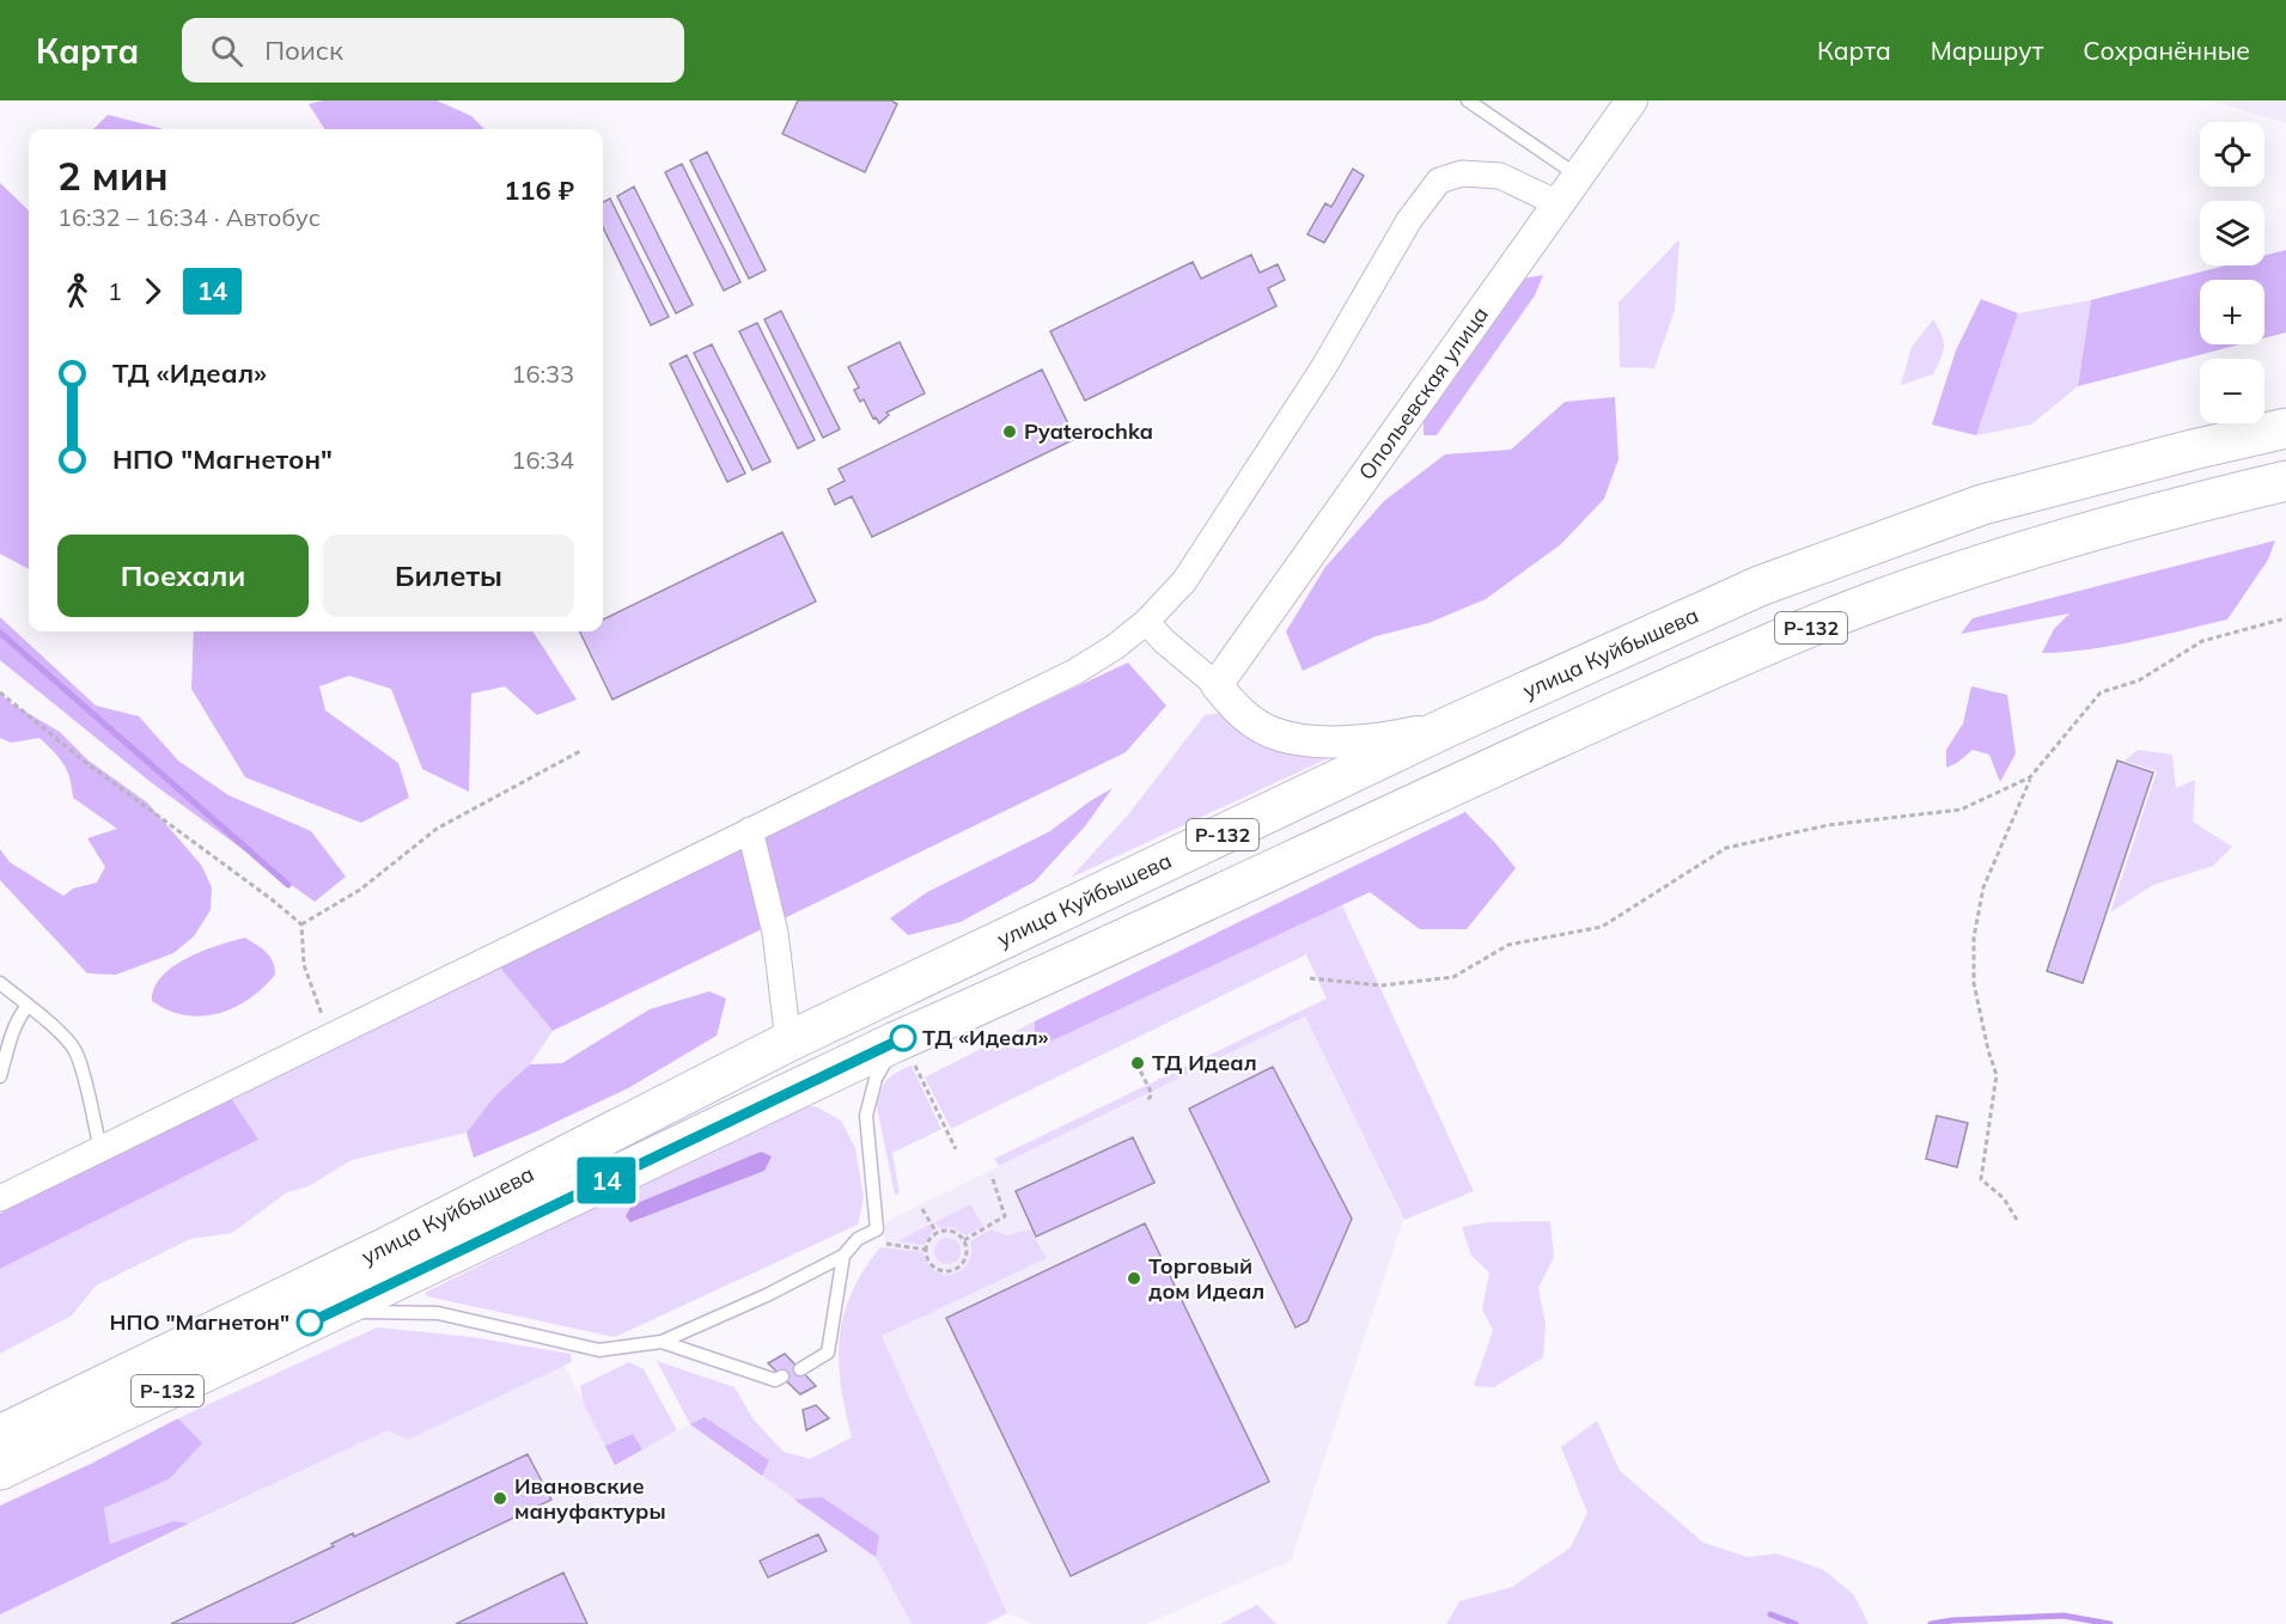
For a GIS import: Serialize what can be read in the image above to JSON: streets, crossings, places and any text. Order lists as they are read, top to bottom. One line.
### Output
{"streets":{"highway":["Р-132","улица Куйбышева"],"street":["Опольевская улица"]},"places":["Pyaterochka","ТД «Идеал»","ТД Идеал","Торговый дом Идеал","НПО \"Магнетон\"","Ивановские мануфактуры"],"lines":["bus line 14"],"page":{"header":"Карта","search":"Поиск","nav":["Карта","Маршрут","Сохранённые"],"on_map":"14","map_buttons":["+","−"],"heading":["2 мин","16:32 – 16:34 · Автобус","116 ₽"],"legs":["1","14"],"list":[{"name":"ТД «Идеал»","value":"16:33"},{"name":"НПО \"Магнетон\"","value":"16:34"}],"buttons":["Поехали","Билеты"]}}
